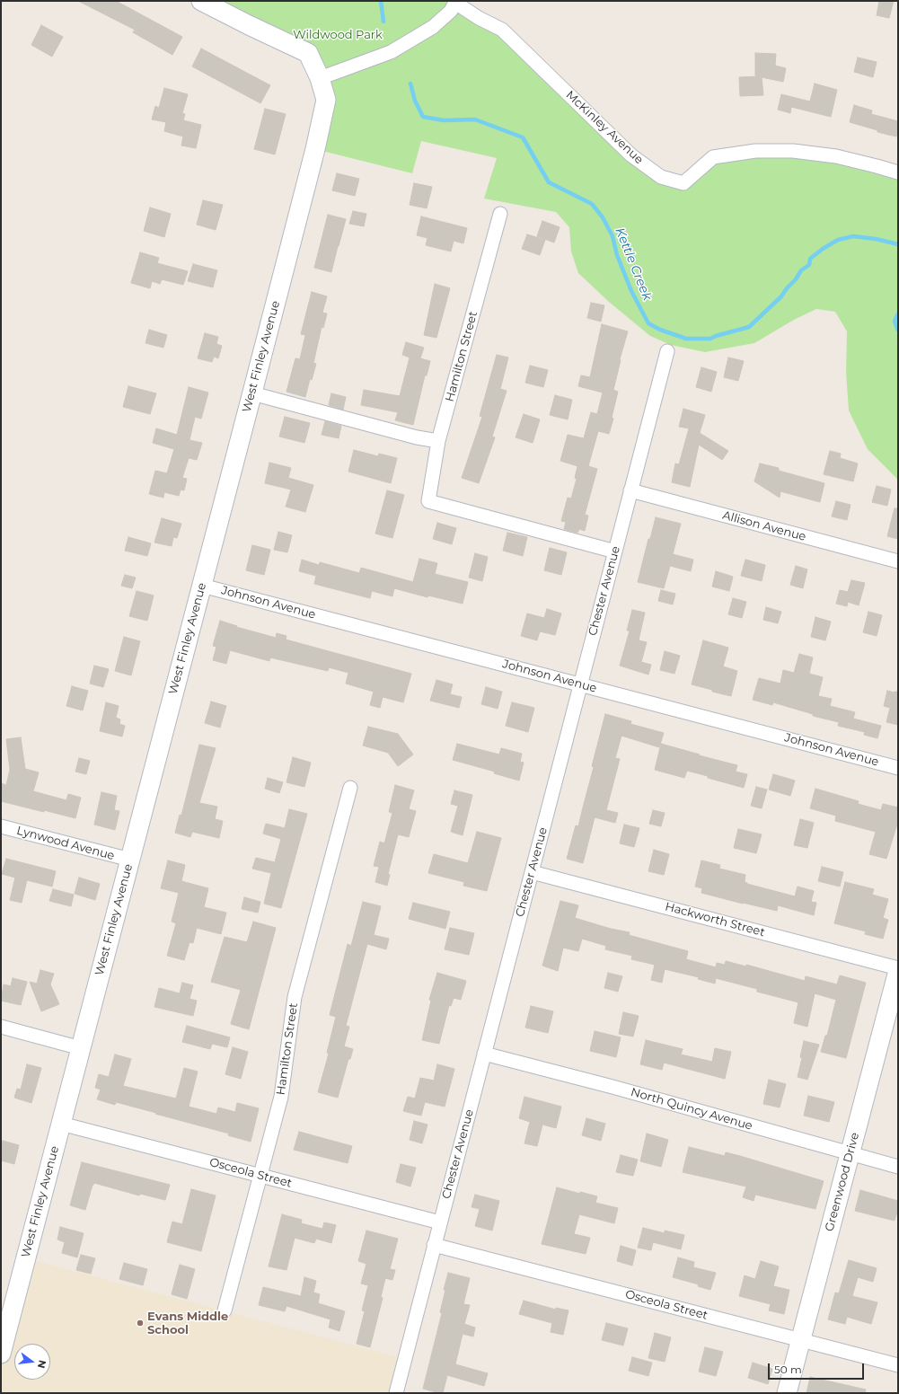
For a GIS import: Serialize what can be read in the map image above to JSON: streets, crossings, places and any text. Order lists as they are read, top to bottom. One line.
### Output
{"streets":{"main road":["West Finley Avenue","Greenwood Drive"],"street":["McKinley Avenue","Hamilton Street","Allison Avenue","Chester Avenue","Johnson Avenue","Lynwood Avenue","Hackworth Street","North Quincy Avenue","Osceola Street"]},"crossings":[["West Finley Avenue","Johnson Avenue"],["West Finley Avenue","Lynwood Avenue"],["West Finley Avenue","Osceola Street"],["Hamilton Street","Chester Avenue"],["Hamilton Street","Osceola Street"],["Allison Avenue","Chester Avenue"],["Chester Avenue","Johnson Avenue"],["Chester Avenue","Hackworth Street"],["Chester Avenue","North Quincy Avenue"],["Chester Avenue","Osceola Street"],["Hackworth Street","Greenwood Drive"],["North Quincy Avenue","Greenwood Drive"],["Osceola Street","Greenwood Drive"]],"water":["Kettle Creek"],"parks":["Wildwood Park"],"places":["Evans Middle School"],"scale_bar":"50 m","north":"right"}
